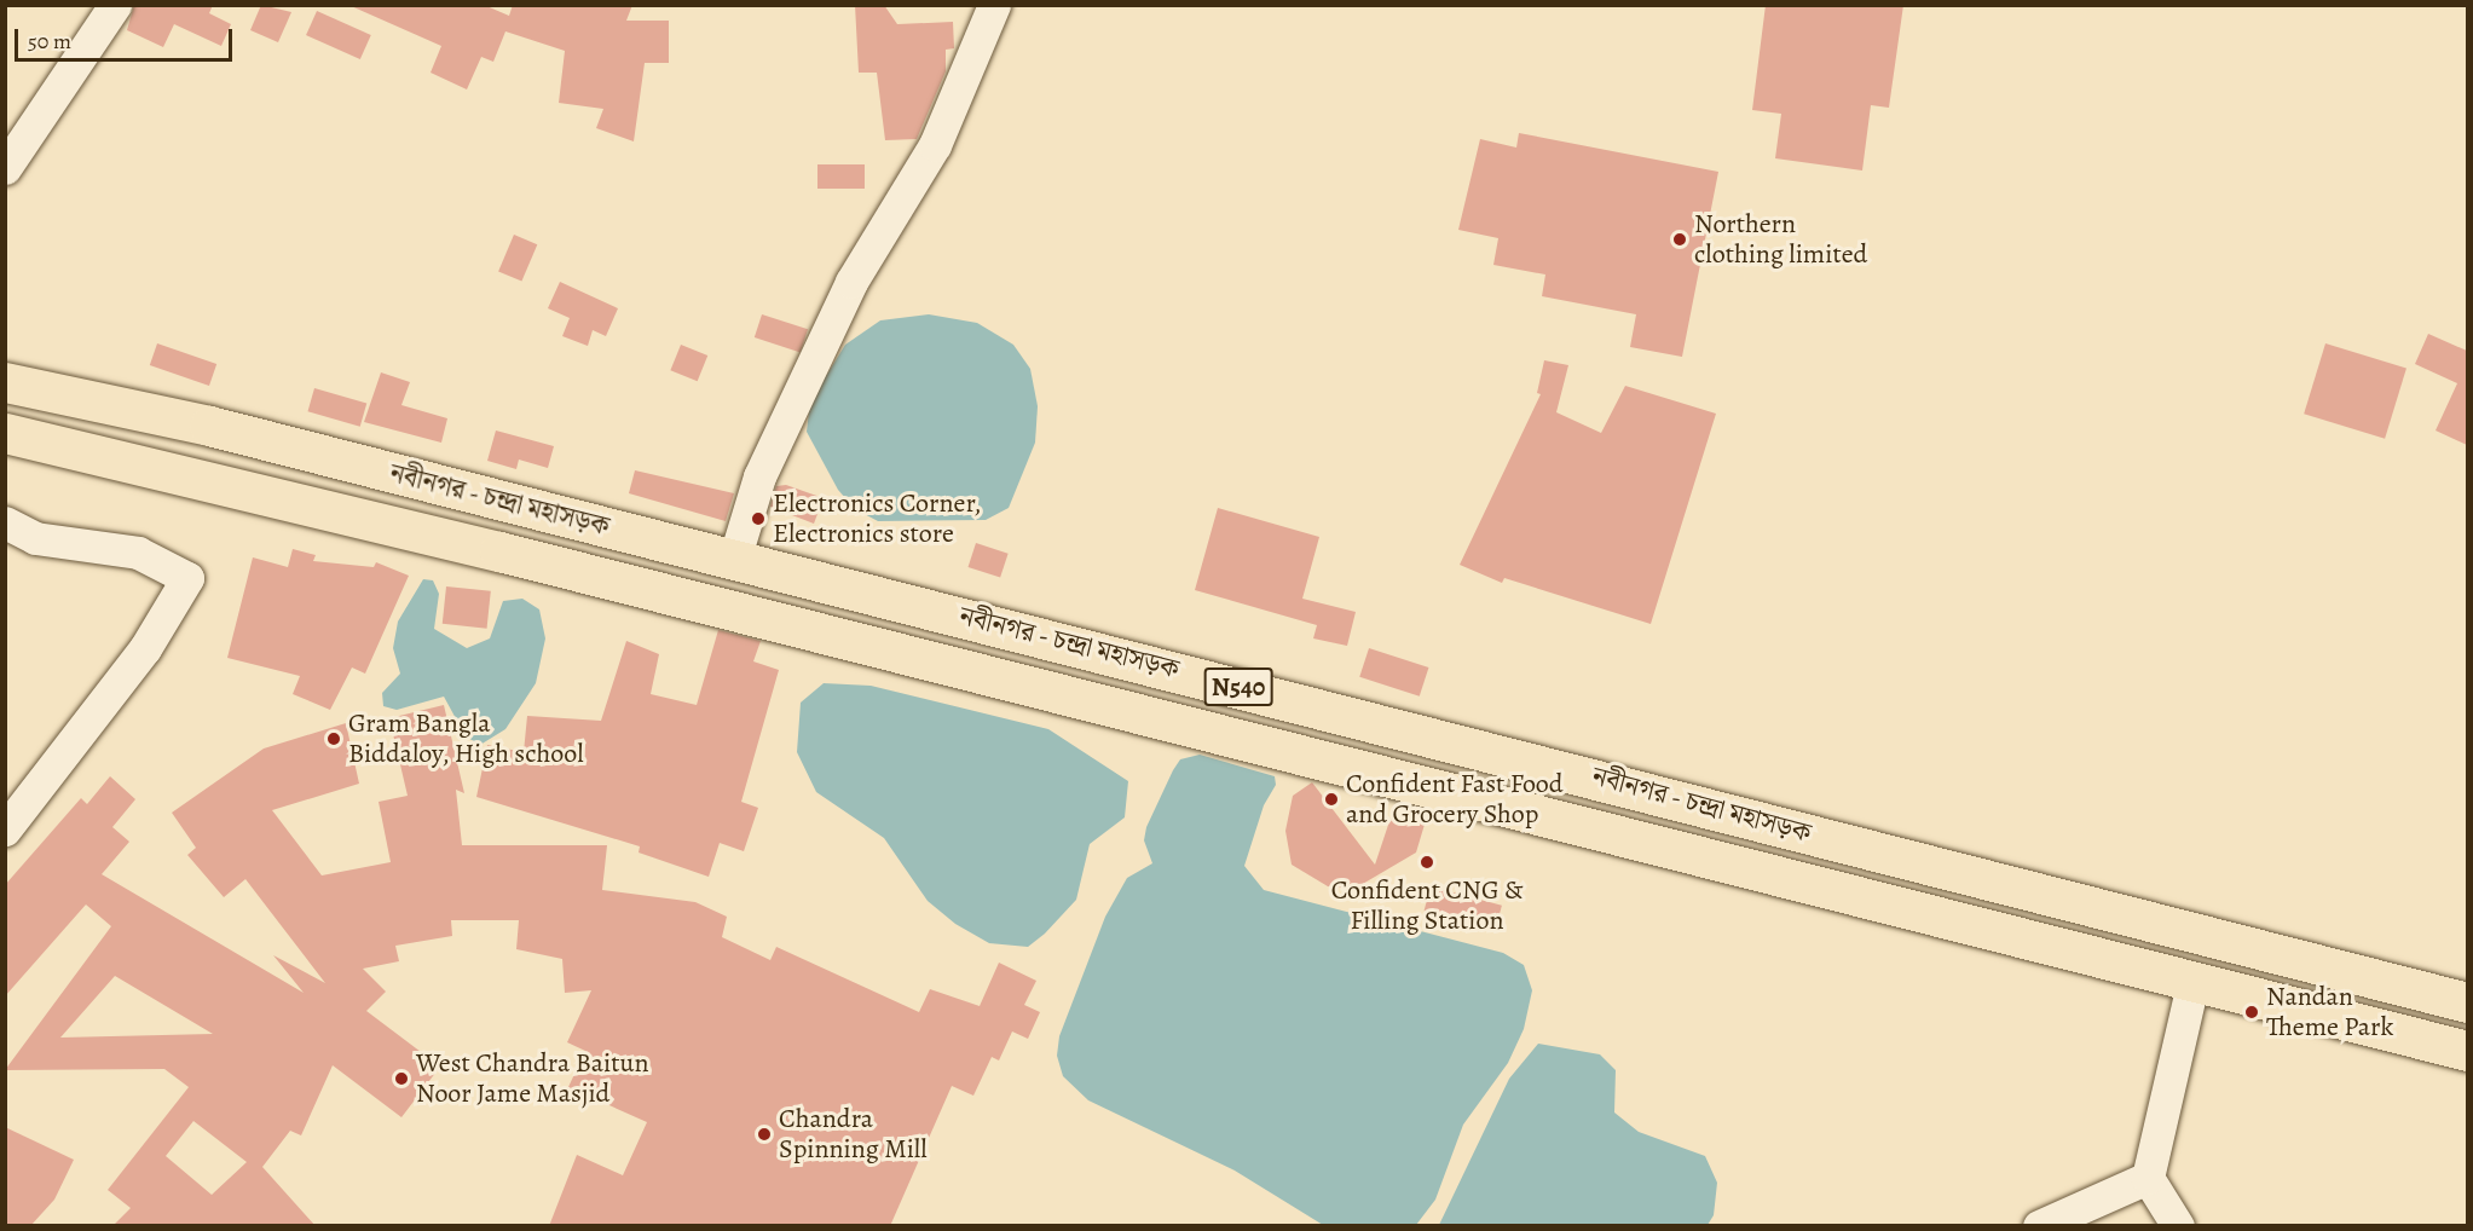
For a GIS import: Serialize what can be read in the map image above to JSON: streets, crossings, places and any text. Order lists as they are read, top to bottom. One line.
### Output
{"streets":{"highway":["নবীনগর - চন্দ্রা মহাসড়ক","N540"]},"places":["Northern clothing limited","Electronics Corner, Electronics store","Gram Bangla Biddaloy, High school","Confident Fast Food and Grocery Shop","Confident CNG & Filling Station","Nandan Theme Park","West Chandra Baitun Noor Jame Masjid","Chandra Spinning Mill"],"scale_bar":"50 m"}
